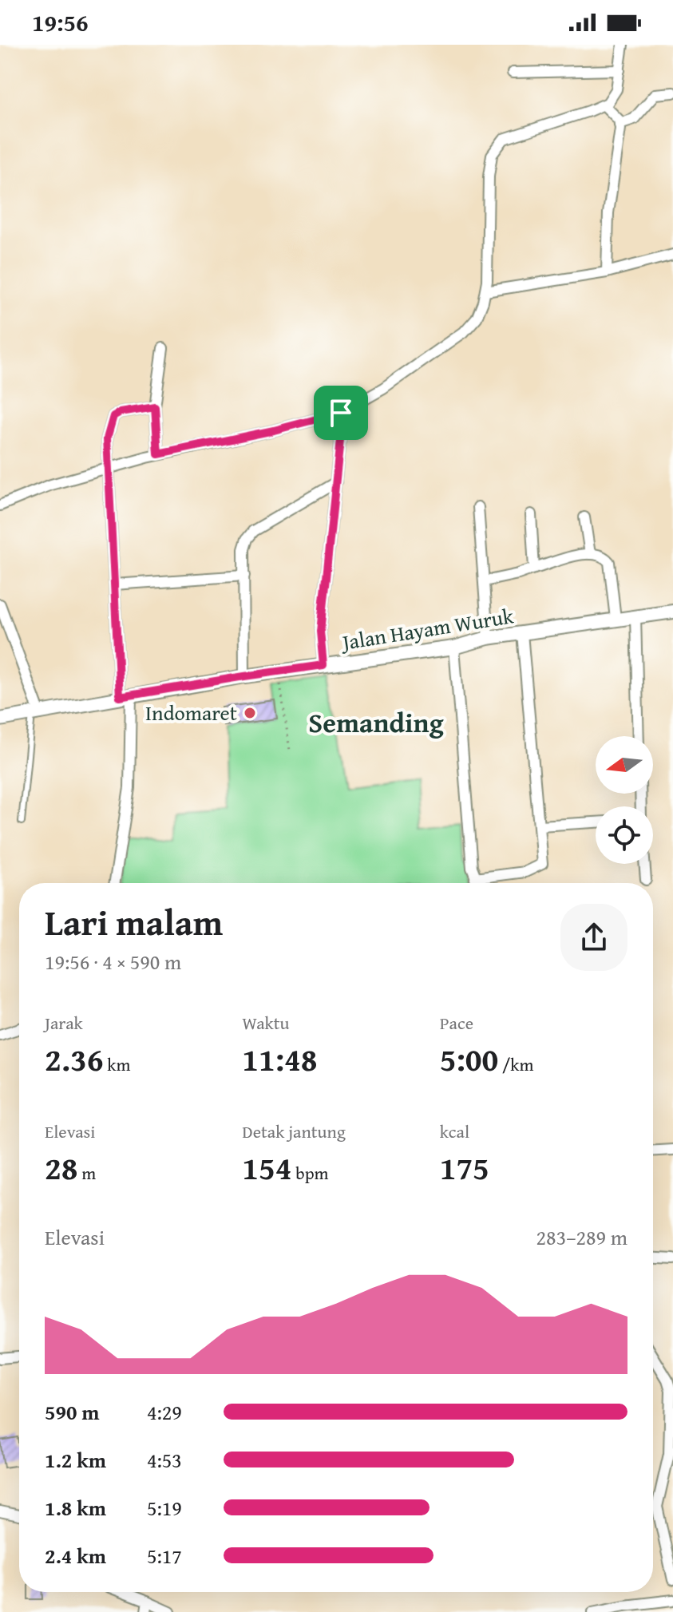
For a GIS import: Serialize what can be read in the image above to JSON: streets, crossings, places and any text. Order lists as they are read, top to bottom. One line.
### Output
{"streets":{"main road":["Jalan Hayam Wuruk"]},"districts":["Semanding"],"places":["Indomaret"],"north":"left","page":{"status":"19:56","heading":["Lari malam","19:56 · 4 × 590 m"],"stats":[["Jarak","2.36 km"],["Waktu","11:48"],["Pace","5:00 /km"],["Elevasi","28 m"],["Detak jantung","154 bpm"],["kcal","175"]],"chart":["Elevasi","283–289 m"],"list":[{"name":"590 m","note":"4:29"},{"name":"1.2 km","note":"4:53"},{"name":"1.8 km","note":"5:19"},{"name":"2.4 km","note":"5:17"}]}}
